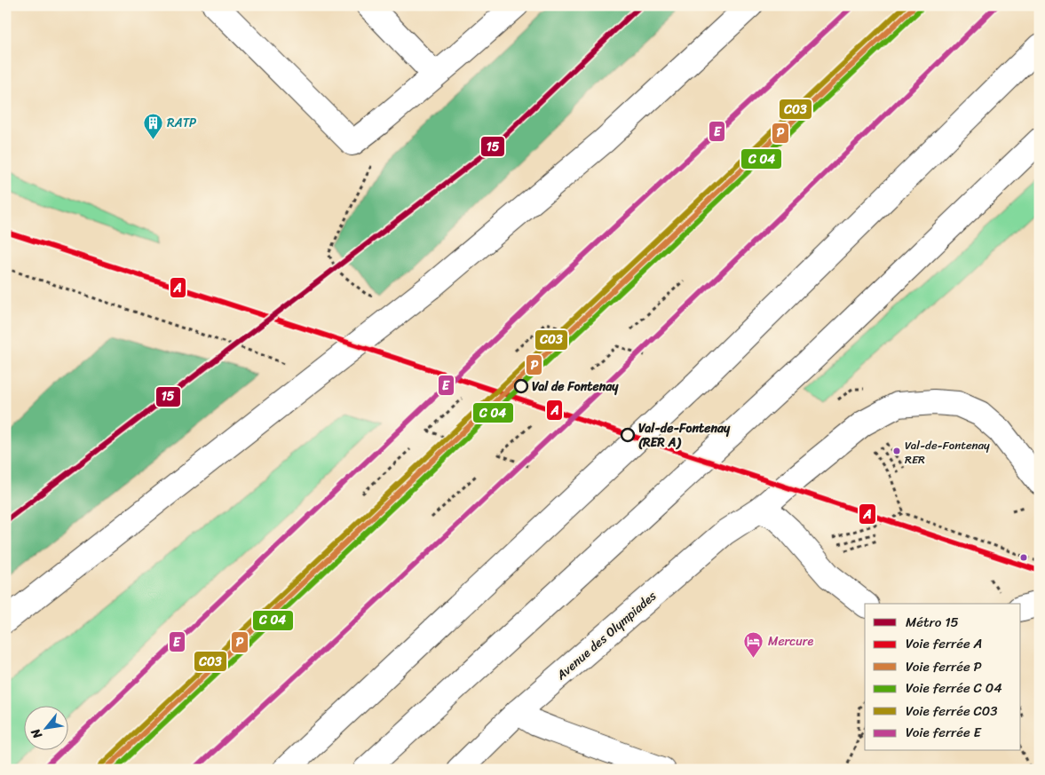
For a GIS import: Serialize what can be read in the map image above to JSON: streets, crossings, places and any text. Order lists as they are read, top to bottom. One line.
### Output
{"streets":{"main road":["Avenue des Olympiades"]},"places":{"building":["RATP"],"other":["Val de Fontenay","Val-de-Fontenay (RER A)","Val-de-Fontenay RER"],"hotel":["Mercure"]},"lines":["metro line 15","rail line P","rail line C03","rail line E","rail line A"],"legend":["Métro 15","Voie ferrée A","Voie ferrée P","Voie ferrée C 04","Voie ferrée C03","Voie ferrée E"],"north":"bottom left"}
